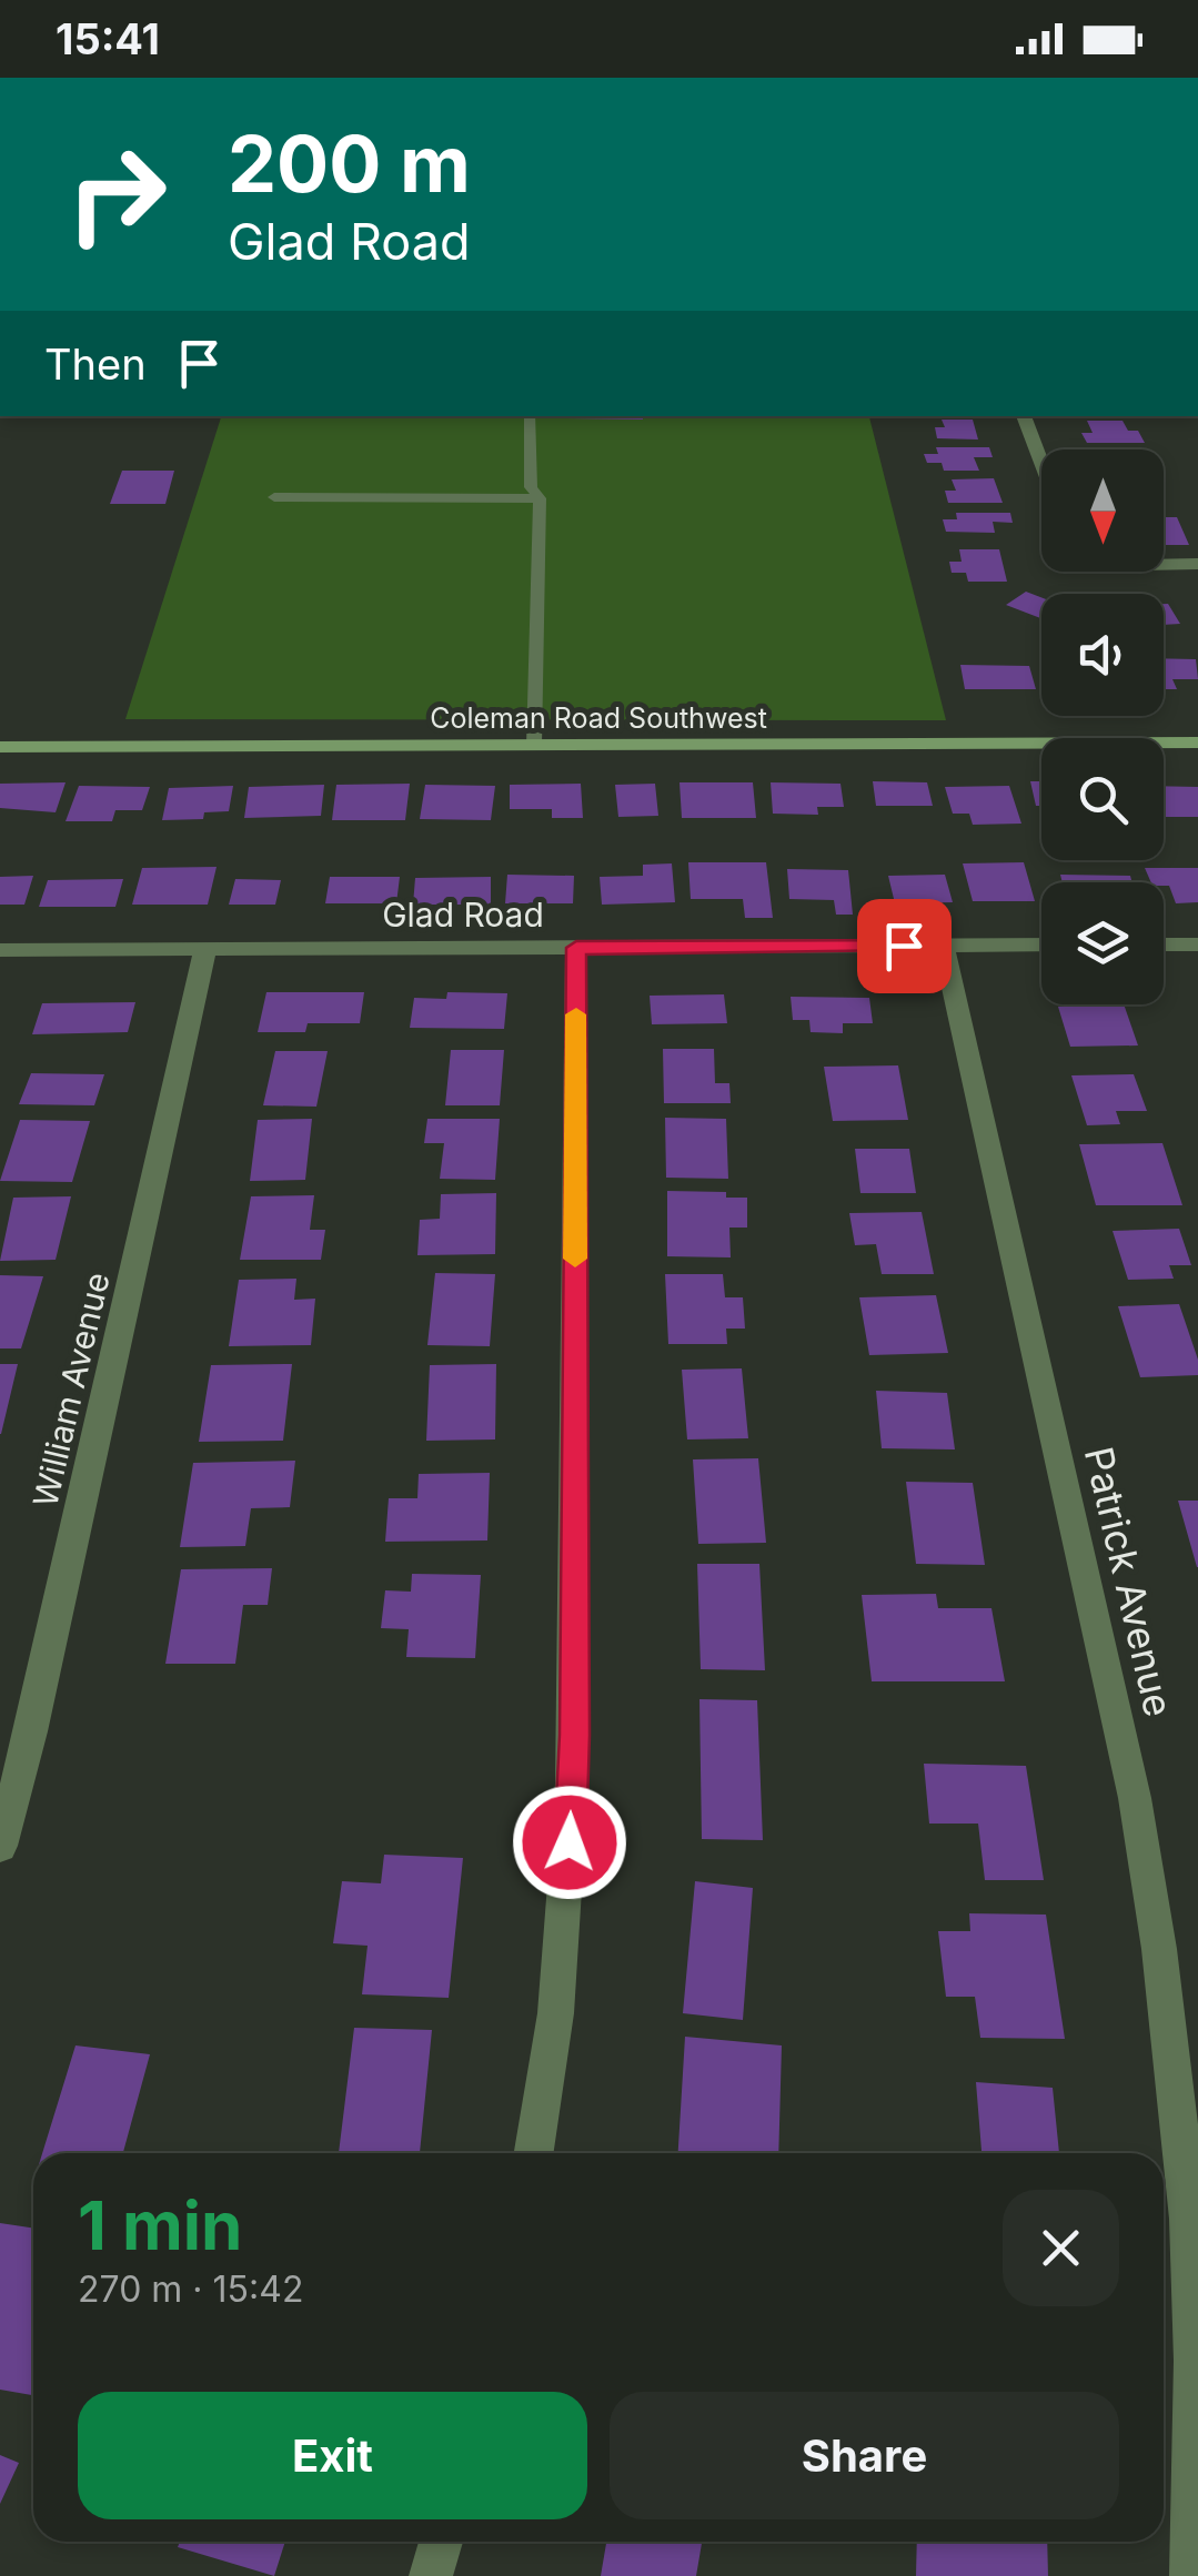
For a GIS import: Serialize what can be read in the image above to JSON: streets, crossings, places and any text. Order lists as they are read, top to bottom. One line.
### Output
{"streets":{"street":["Coleman Road Southwest","Glad Road","William Avenue","Patrick Avenue"]},"crossings":[["Glad Road","William Avenue"],["Glad Road","Patrick Avenue"]],"north":"bottom","page":{"status":"15:41","turn":["200 m","Glad Road"],"then":"Then","heading":["1 min","270 m · 15:42"],"buttons":["Exit","Share"]}}
